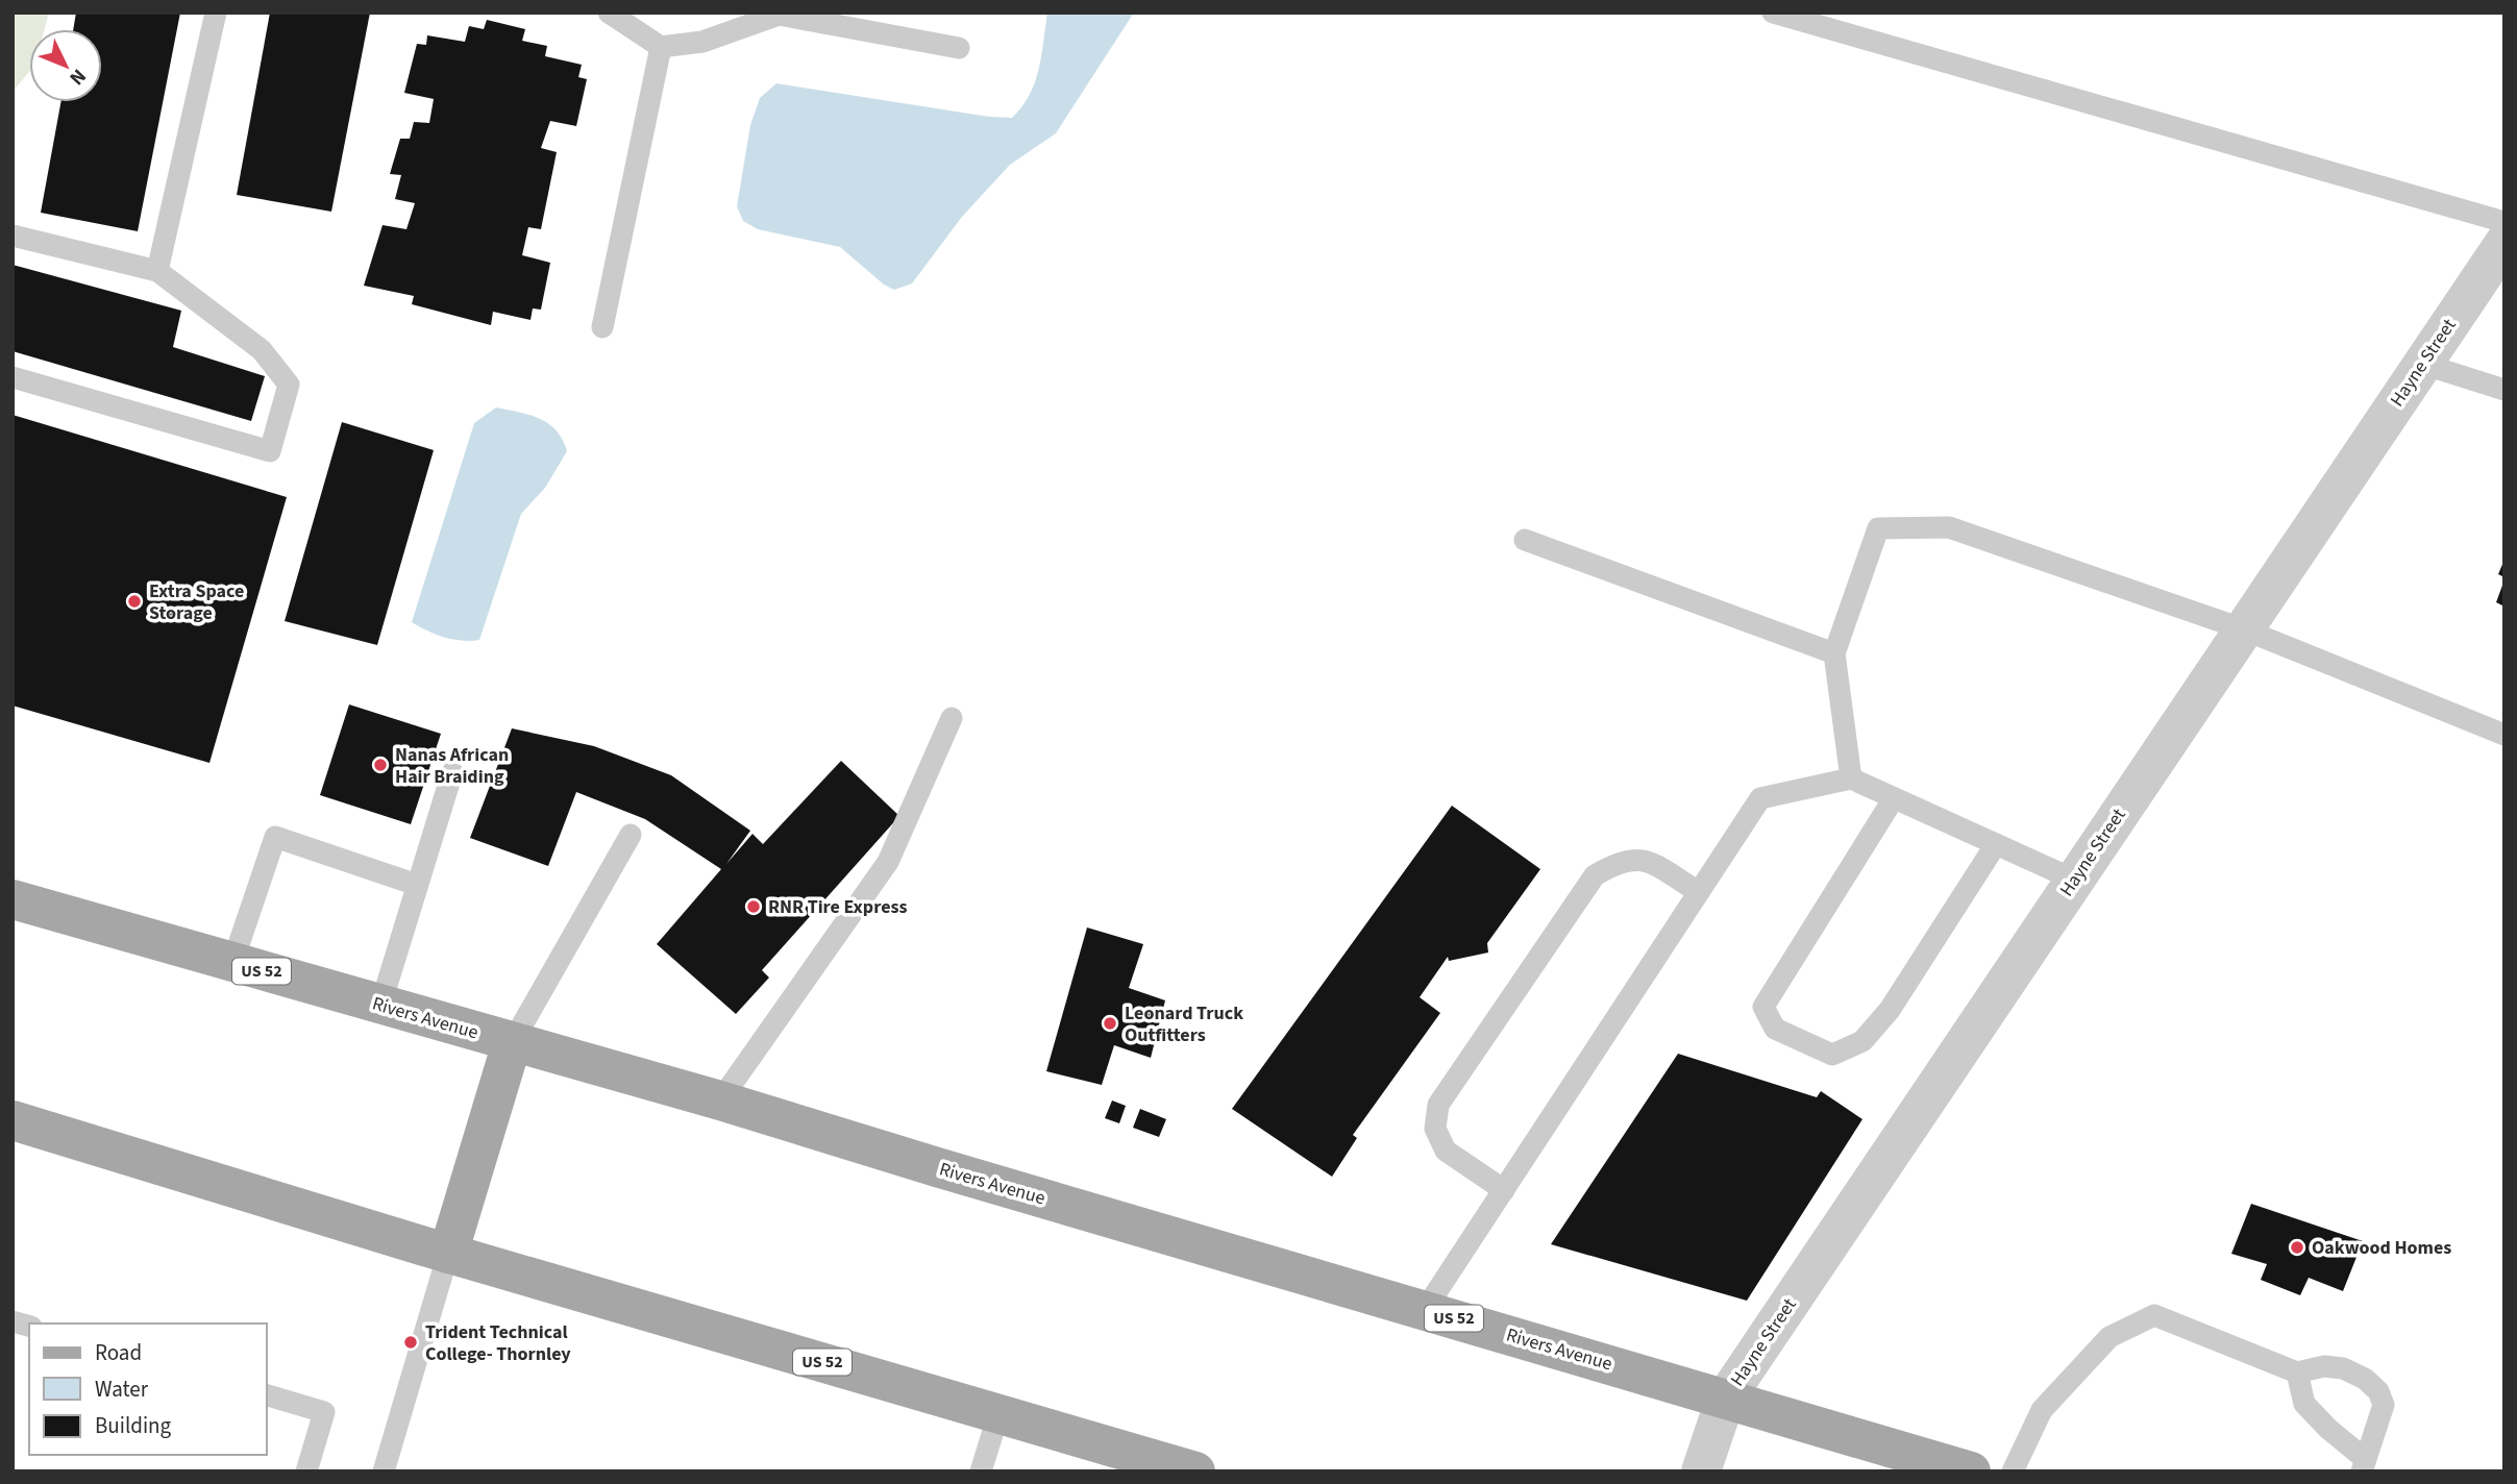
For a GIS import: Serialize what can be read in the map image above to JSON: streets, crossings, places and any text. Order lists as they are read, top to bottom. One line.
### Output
{"streets":{"main road":["US 52","Rivers Avenue"],"street":["Hayne Street"]},"crossings":[["Hayne Street","Rivers Avenue"]],"places":["Extra Space Storage","Nanas African Hair Braiding","RNR Tire Express","Leonard Truck Outfitters","Oakwood Homes","Trident Technical College- Thornley"],"legend":["Road","Water","Building"],"north":"bottom right"}
